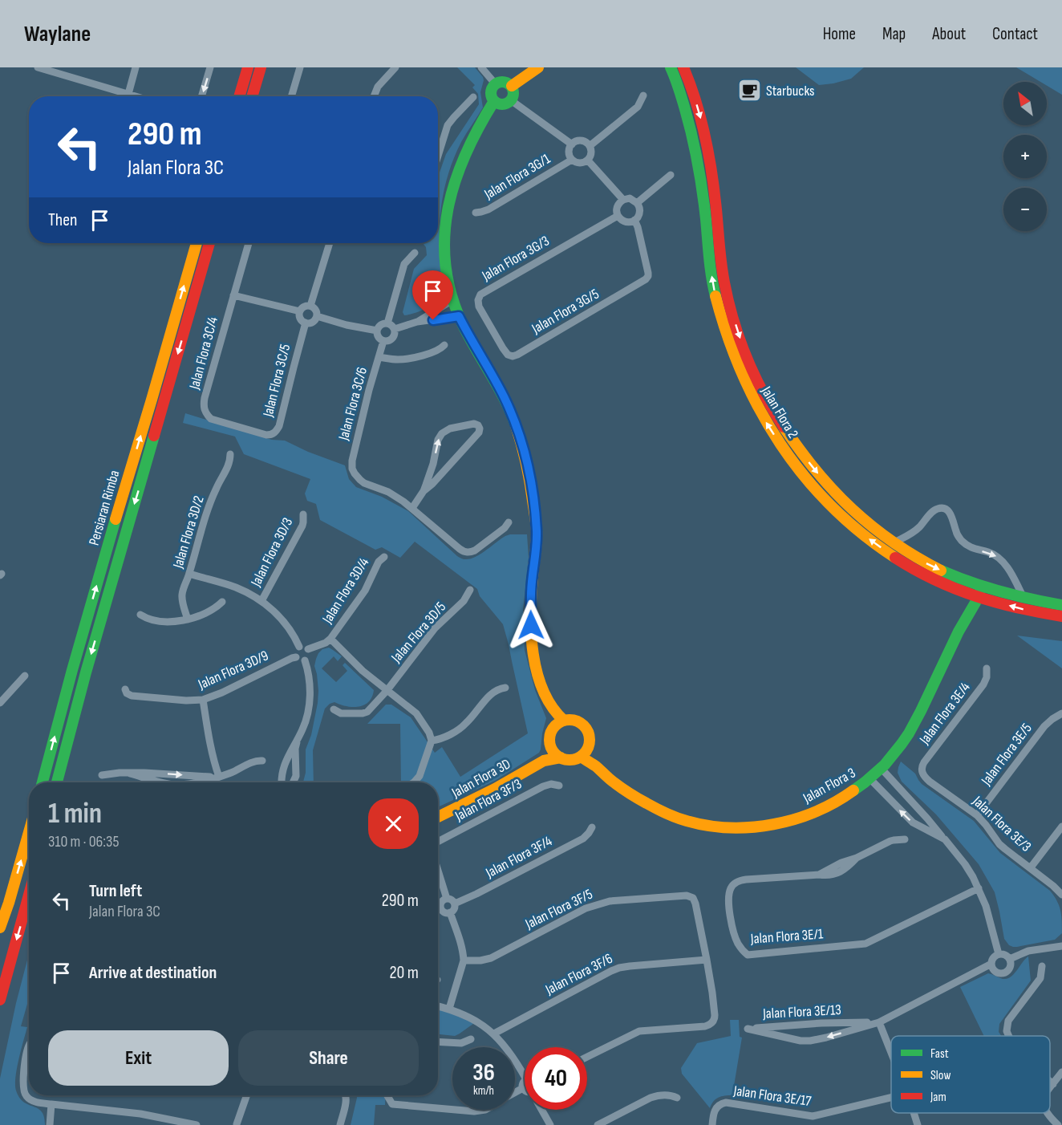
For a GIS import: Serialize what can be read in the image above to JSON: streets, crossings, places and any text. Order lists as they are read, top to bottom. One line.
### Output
{"streets":{"street":["Jalan Flora 3G/1","Jalan Flora 3G/3","Jalan Flora 3G/5","Jalan Flora 3C/4","Jalan Flora 3C/5","Jalan Flora 3C/6","Jalan Flora 2","Persiaran Rimba","Jalan Flora 3D/2","Jalan Flora 3D/3","Jalan Flora 3D/4","Jalan Flora 3D/5","Jalan Flora 3D/9","Jalan Flora 3E/4","Jalan Flora 3E/5","Jalan Flora 3D","Jalan Flora 3","Jalan Flora 3F/3","Jalan Flora 3E/3","Jalan Flora 3F/4","Jalan Flora 3F/5","Jalan Flora 3E/1","Jalan Flora 3F/6","Jalan Flora 3E/13","Jalan Flora 3E/17"]},"crossings":[["Jalan Flora 3G/3","Jalan Flora 3G/5"],["Jalan Flora 3C/4","Jalan Flora 3C/5"],["Jalan Flora 2","Jalan Flora 3"],["Jalan Flora 3E/4","Jalan Flora 3E/3"],["Jalan Flora 3E/5","Jalan Flora 3E/3"],["Jalan Flora 3D","Jalan Flora 3"],["Jalan Flora 3F/5","Jalan Flora 3F/6"]],"places":{"cafe":["Starbucks"]},"legend":["Fast","Slow","Jam"],"north":"top left","page":{"header":"Waylane","nav":["Home","Map","About","Contact"],"map_buttons":["+","−"],"turn":["290 m","Jalan Flora 3C"],"then":"Then","heading":["1 min","310 m · 06:35"],"list":[{"name":"Turn left","note":"Jalan Flora 3C","value":"290 m"},{"name":"Arrive at destination","value":"20 m"}],"buttons":["Exit","Share"],"speed":"36 km/h","limit":"40"}}
